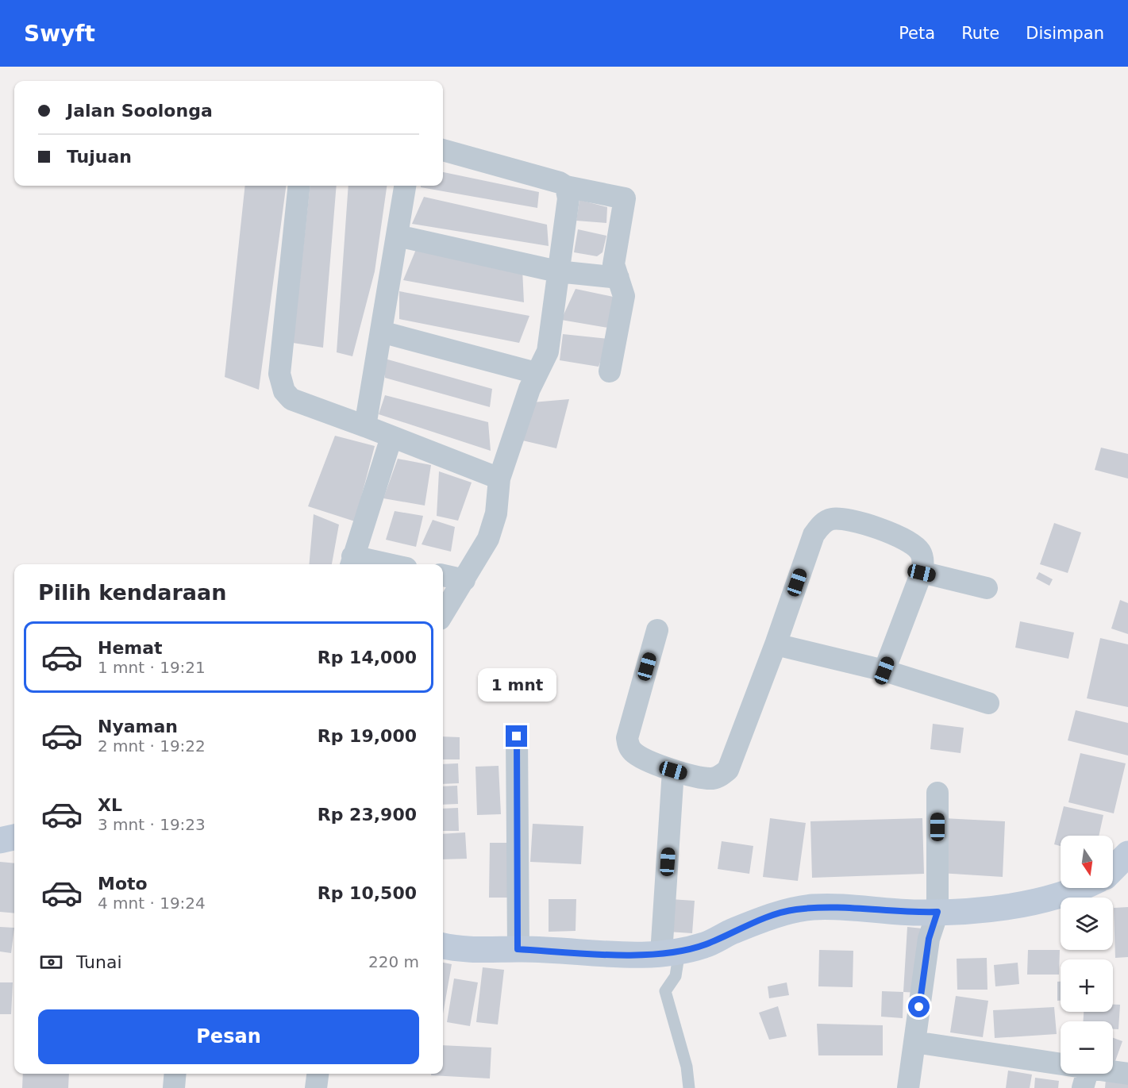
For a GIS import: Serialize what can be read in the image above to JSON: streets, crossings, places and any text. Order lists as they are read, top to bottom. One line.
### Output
{"north":"bottom","page":{"header":"Swyft","nav":["Peta","Rute","Disimpan"],"banner":["Jalan Soolonga","Tujuan"],"heading":"Pilih kendaraan","list":[{"name":"Hemat","note":"1 mnt · 19:21","value":"Rp 14,000"},{"name":"Nyaman","note":"2 mnt · 19:22","value":"Rp 19,000"},{"name":"XL","note":"3 mnt · 19:23","value":"Rp 23,900"},{"name":"Moto","note":"4 mnt · 19:24","value":"Rp 10,500"}],"bubble":"1 mnt","map_buttons":["+","−"],"pay":["Tunai","220 m"],"buttons":"Pesan"}}
